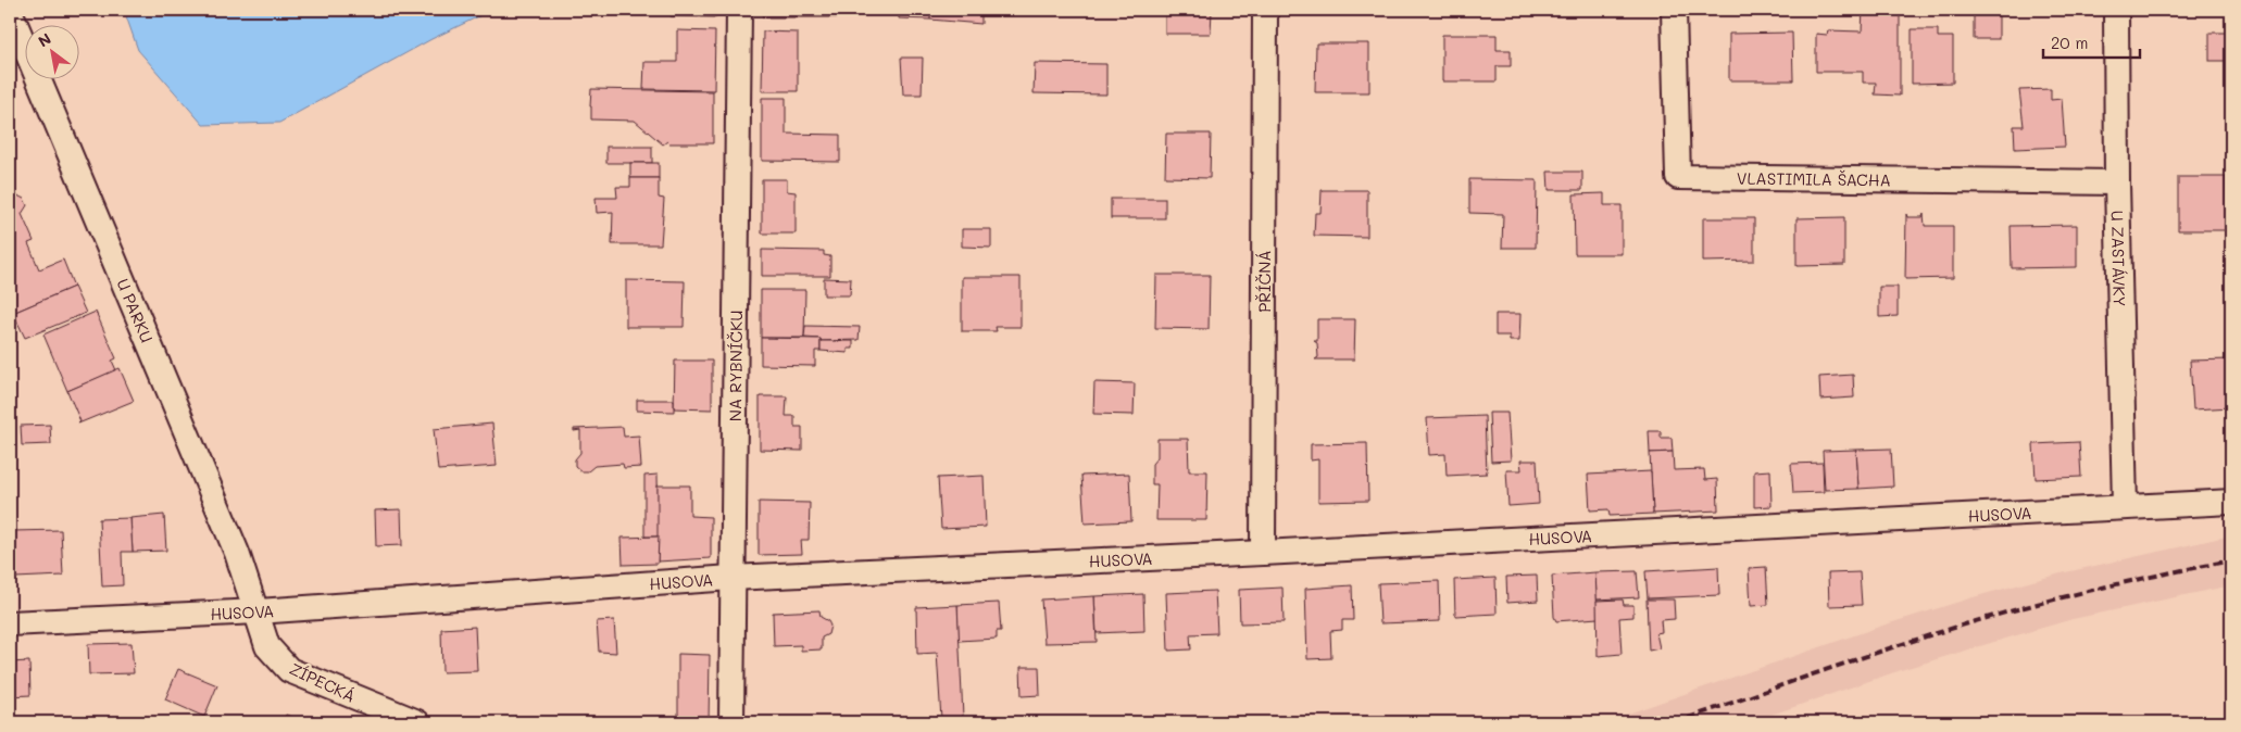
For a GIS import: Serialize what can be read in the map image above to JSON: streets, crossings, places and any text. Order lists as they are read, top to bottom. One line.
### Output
{"streets":{"street":["VLASTIMILA ŠACHA","U ZASTÁVKY","PŘÍČNÁ","U PARKU","NA RYBNÍČKU","HUSOVA","ZÍPECKÁ"]},"crossings":[["VLASTIMILA ŠACHA","U ZASTÁVKY"],["U ZASTÁVKY","HUSOVA"],["PŘÍČNÁ","HUSOVA"],["U PARKU","HUSOVA"],["U PARKU","ZÍPECKÁ"],["NA RYBNÍČKU","HUSOVA"],["HUSOVA","ZÍPECKÁ"]],"scale_bar":"20 m","north":"top left"}
